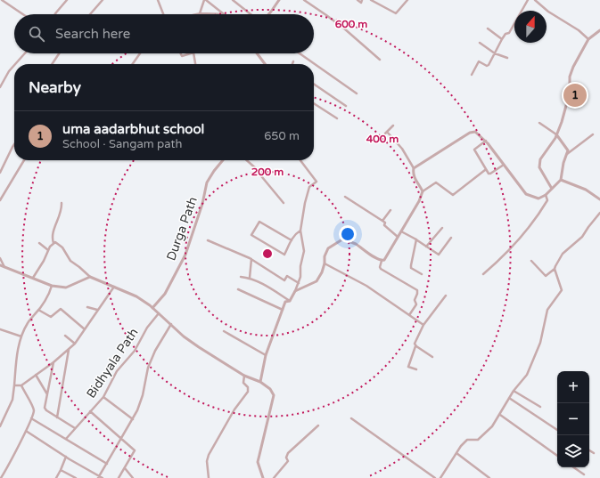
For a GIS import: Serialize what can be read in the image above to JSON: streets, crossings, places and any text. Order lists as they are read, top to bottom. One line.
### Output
{"streets":{"street":["Durga Path","Bidhyala Path"]},"north":"top","page":{"search":"Search here","heading":"Nearby","pins":"1","list":[{"mark":"1","name":"uma aadarbhut school","note":"School · Sangam path","value":"650 m"}],"map_buttons":["+","−"]},"rings":["600 m","400 m","200 m"]}
